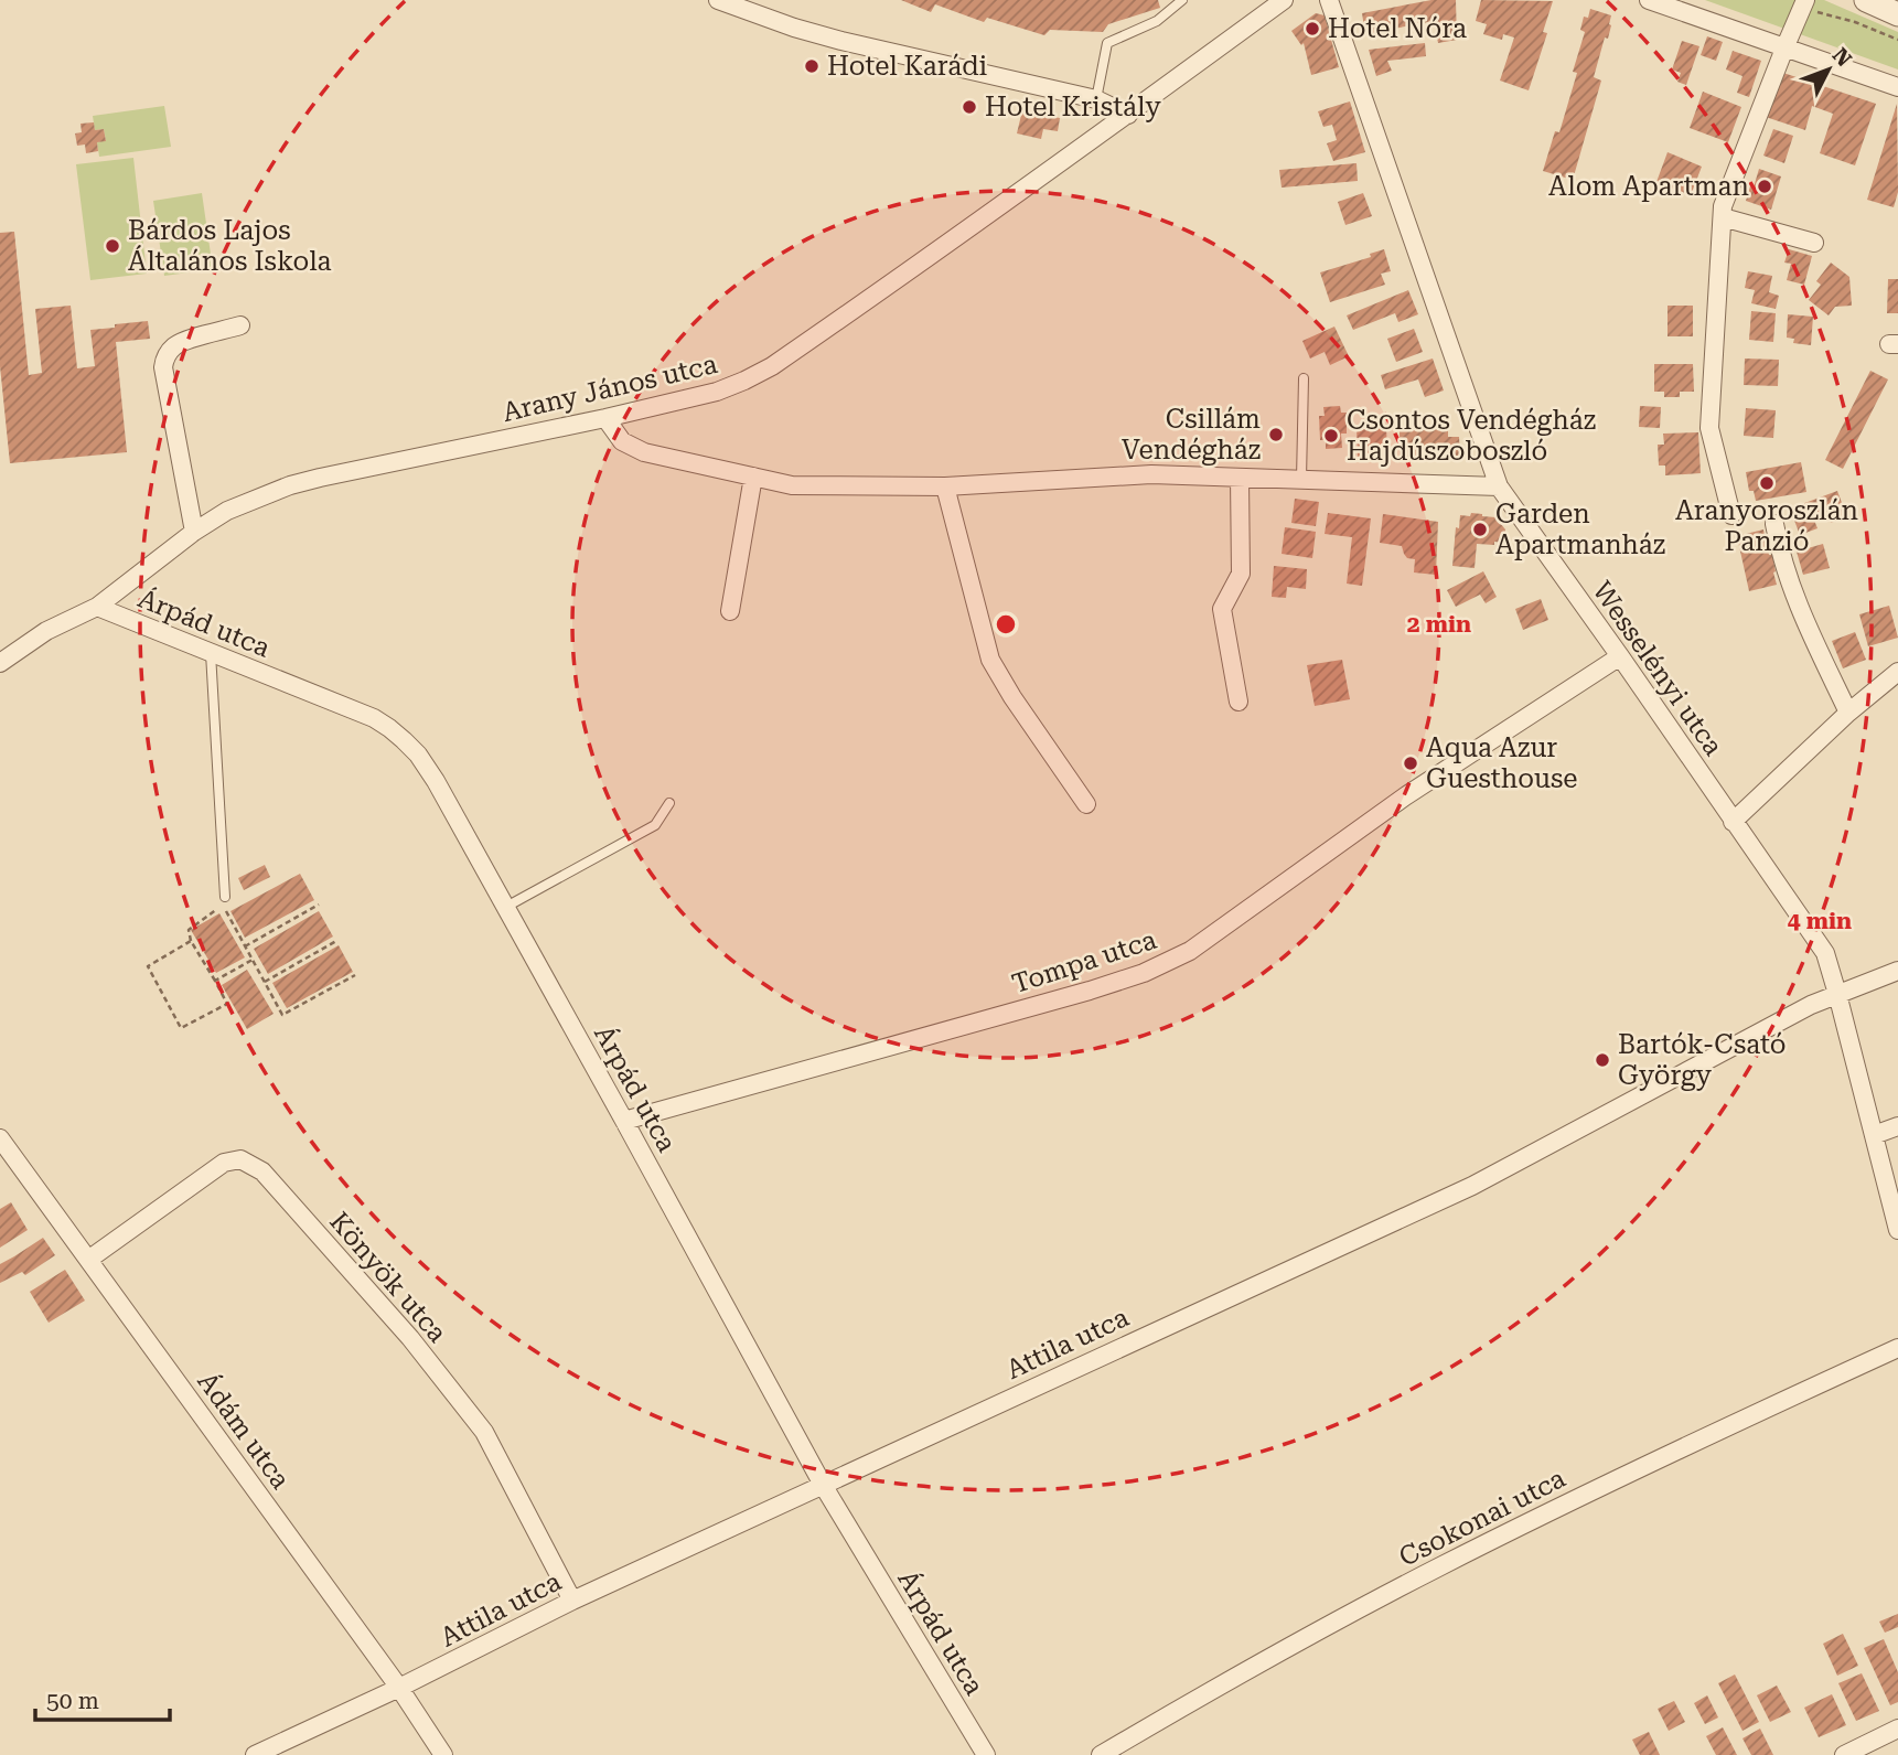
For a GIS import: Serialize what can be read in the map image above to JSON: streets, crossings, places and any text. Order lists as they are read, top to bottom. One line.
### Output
{"streets":{"street":["Arany János utca","Árpád utca","Wesselényi utca","Tompa utca","Könyök utca","Attila utca","Ádám utca","Csokonai utca"]},"crossings":[["Arany János utca","Árpád utca"],["Árpád utca","Tompa utca"],["Árpád utca","Attila utca"],["Wesselényi utca","Tompa utca"],["Wesselényi utca","Attila utca"],["Könyök utca","Attila utca"],["Könyök utca","Ádám utca"],["Attila utca","Ádám utca"]],"places":["Hotel Nóra","Hotel Karádi","Hotel Kristály","Alom Apartman","Bárdos Lajos Általános Iskola","Csillám Vendégház","Csontos Vendégház Hajdúszoboszló","Aranyoroszlán Panzió","Garden Apartmanház","Aqua Azur Guesthouse","Bartók-Csató György"],"scale_bar":"50 m","north":"top right","rings":["2 min","4 min"]}
